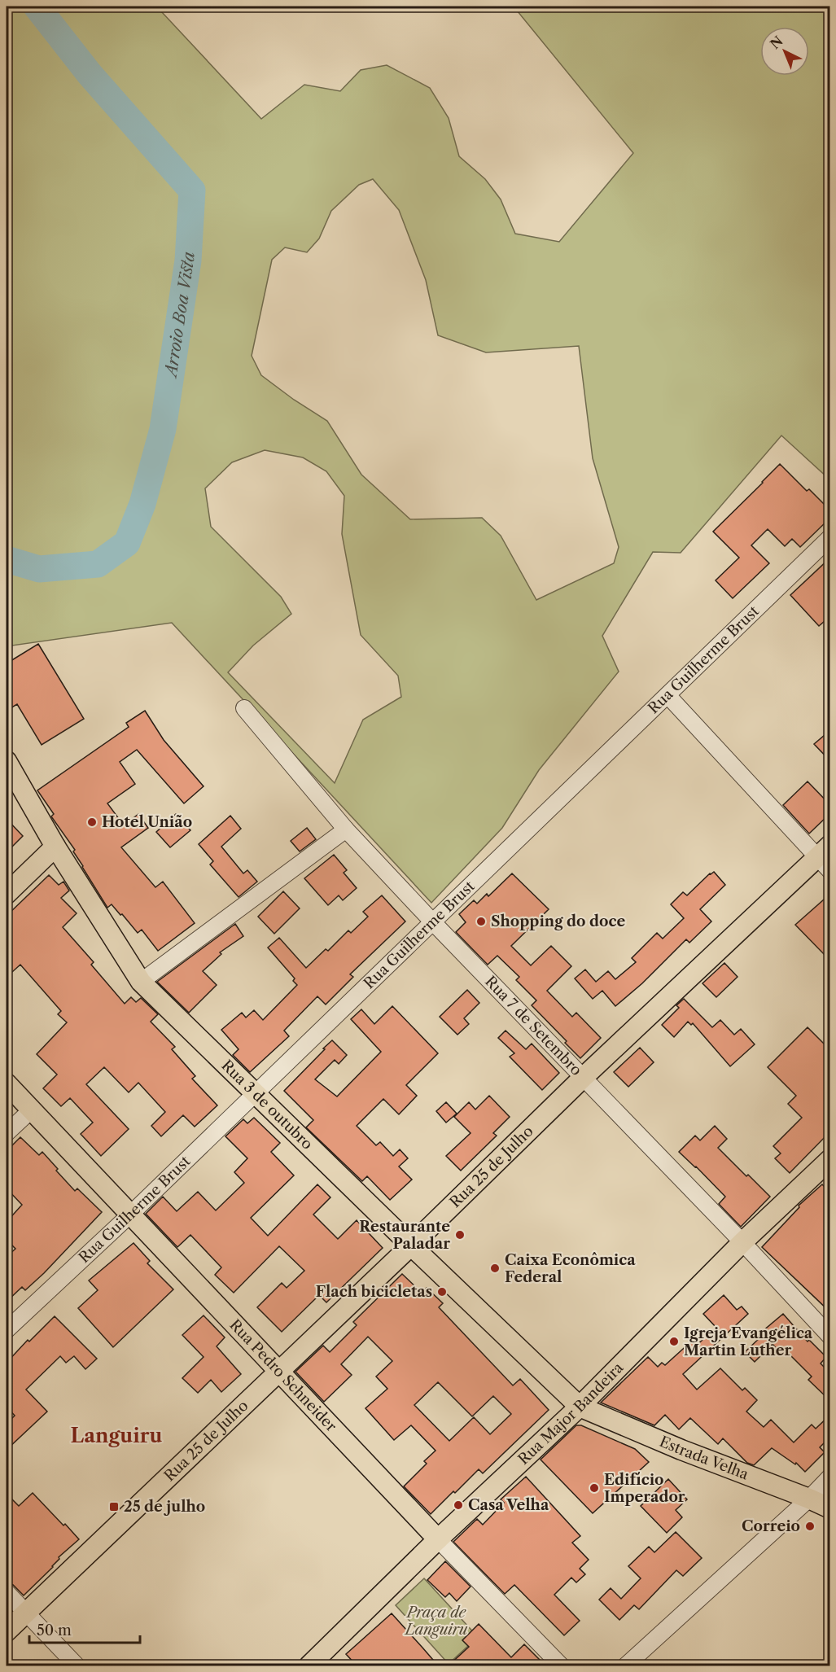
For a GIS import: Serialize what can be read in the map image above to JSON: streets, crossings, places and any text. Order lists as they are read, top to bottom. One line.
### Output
{"streets":{"main road":["Rua 3 de outubro","Rua 25 de Julho","Rua Pedro Schneider","Rua Major Bandeira","Estrada Velha"],"street":["Rua Guilherme Brust","Rua 7 de Setembro"]},"crossings":[["Rua Guilherme Brust","Rua 7 de Setembro"],["Rua Guilherme Brust","Rua 3 de outubro"],["Rua Guilherme Brust","Rua Pedro Schneider"],["Rua 7 de Setembro","Rua 25 de Julho"],["Rua 7 de Setembro","Rua Major Bandeira"],["Rua 3 de outubro","Rua 25 de Julho"],["Rua 3 de outubro","Rua Major Bandeira"],["Rua 3 de outubro","Estrada Velha"],["Rua 25 de Julho","Rua Pedro Schneider"],["Rua Pedro Schneider","Rua Major Bandeira"],["Rua Major Bandeira","Estrada Velha"]],"districts":["Languiru"],"water":["Arroio Boa Vista"],"parks":["Praça de Languiru"],"places":{"other":["Hotel União","Shopping do doce","Restaurante Paladar","Caixa Econômica Federal","Flach bicicletas","Igreja Evangélica Martin Luther","Edifício Imperador","Casa Velha","Correio"],"transit":["25 de julho"]},"scale_bar":"50 m","north":"top left"}
